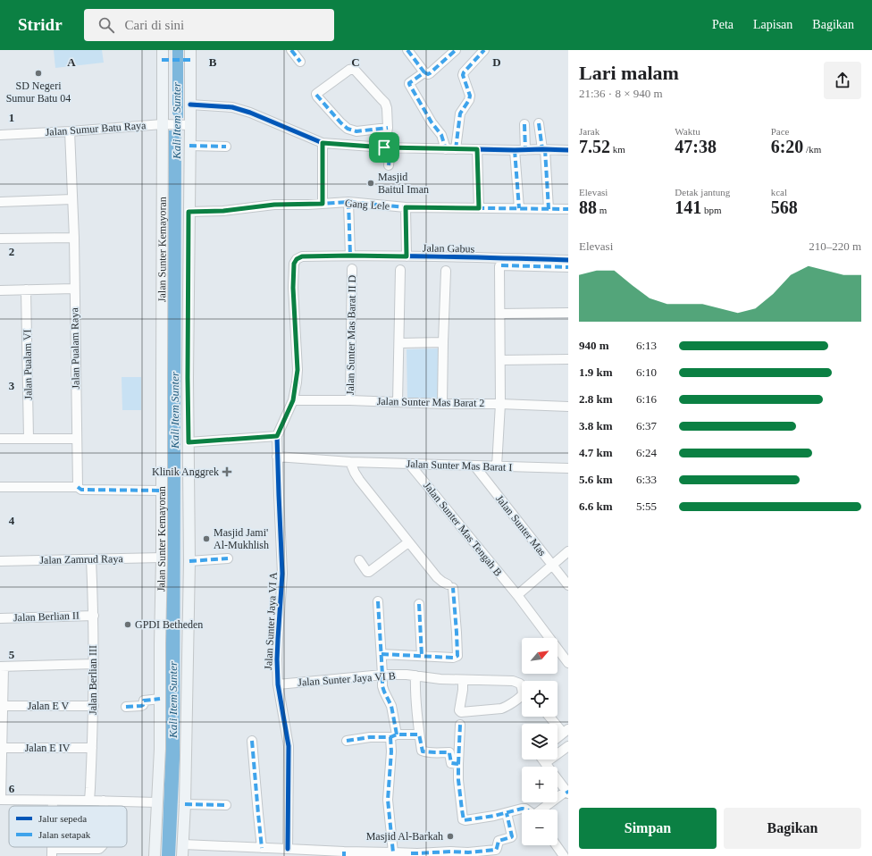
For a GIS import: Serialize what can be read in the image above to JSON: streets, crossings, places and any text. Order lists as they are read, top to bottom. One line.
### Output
{"streets":{"main road":["Jalan Sunter Kemayoran"],"street":["Jalan Sumur Batu Raya","Gang Lele","Jalan Gabus","Jalan Sunter Mas Barat II D","Jalan Pualam Raya","Jalan Pualam VI","Jalan Sunter Mas Barat 2","Jalan Sunter Mas Barat I","Jalan Sunter Mas","Jalan Sunter Mas Tengah B","Jalan Zamrud Raya","Jalan Berlian II","Jalan Sunter Jaya VI A","Jalan Sunter Jaya VI B","Jalan Berlian III","Jalan E V","Jalan E IV"]},"crossings":[["Jalan Sumur Batu Raya","Jalan Sunter Kemayoran"],["Jalan Sumur Batu Raya","Jalan Pualam Raya"],["Jalan Gabus","Jalan Sunter Mas Barat 2"],["Jalan Gabus","Jalan Sunter Jaya VI A"],["Jalan Sunter Kemayoran","Jalan Zamrud Raya"],["Jalan Sunter Mas Barat II D","Jalan Sunter Mas Barat 2"],["Jalan Sunter Mas Barat I","Jalan Sunter Mas"],["Jalan Sunter Mas Barat I","Jalan Sunter Mas Tengah B"],["Jalan Sunter Mas Barat I","Jalan Sunter Jaya VI A"],["Jalan Zamrud Raya","Jalan Berlian III"],["Jalan Berlian II","Jalan Berlian III"],["Jalan Sunter Jaya VI A","Jalan Sunter Jaya VI B"],["Jalan Berlian III","Jalan E V"],["Jalan Berlian III","Jalan E IV"]],"water":["Kali Item Sunter"],"places":{"other":["SD Negeri Sumur Batu 04","Masjid Baitul Iman","Masjid Jami' Al-Mukhlish","GPDI Betheden","Masjid Al-Barkah"],"health":["Klinik Anggrek"]},"legend":["Jalur sepeda","Jalan setapak"],"north":"top right","page":{"header":"Stridr","search":"Cari di sini","nav":["Peta","Lapisan","Bagikan"],"heading":["Lari malam","21:36 · 8 × 940 m"],"stats":[["Jarak","7.52 km"],["Waktu","47:38"],["Pace","6:20 /km"],["Elevasi","88 m"],["Detak jantung","141 bpm"],["kcal","568"]],"chart":["Elevasi","210–220 m"],"list":[{"name":"940 m","note":"6:13"},{"name":"1.9 km","note":"6:10"},{"name":"2.8 km","note":"6:16"},{"name":"3.8 km","note":"6:37"},{"name":"4.7 km","note":"6:24"},{"name":"5.6 km","note":"6:33"},{"name":"6.6 km","note":"5:55"}],"map_buttons":["+","−"],"buttons":["Simpan","Bagikan"]},"grid":{"columns":["A","B","C","D"],"rows":["1","2","3","4","5","6"]}}
